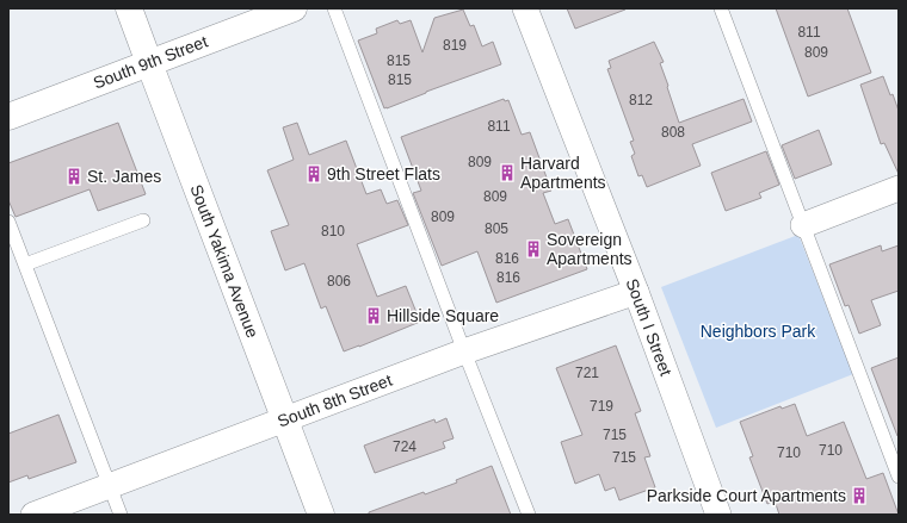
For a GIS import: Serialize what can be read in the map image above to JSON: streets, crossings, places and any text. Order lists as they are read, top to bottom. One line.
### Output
{"streets":{"main road":["South 9th Street","South Yakima Avenue"],"street":["South I Street","South 8th Street"]},"crossings":[["South 9th Street","South Yakima Avenue"],["South Yakima Avenue","South 8th Street"],["South I Street","South 8th Street"]],"parks":["Neighbors Park"],"places":{"building":["Harvard Apartments","9th Street Flats","St. James","Sovereign Apartments","Hillside Square","Parkside Court Apartments"]},"house_numbers":["811","819","809","815","815","812","811","808","809","809","809","805","810","816","816","806","721","719","715","724","710","710","715"]}
